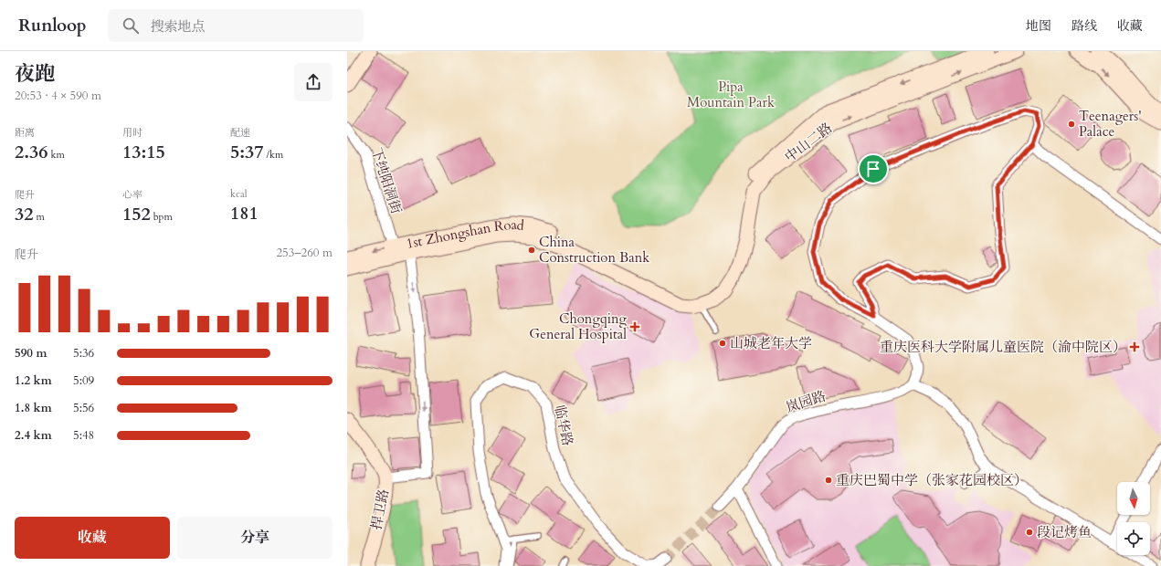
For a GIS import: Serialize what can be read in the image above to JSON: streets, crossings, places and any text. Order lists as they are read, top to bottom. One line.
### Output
{"streets":{"main road":["中山二路","1st Zhongshan Road","捍卫路"],"street":["下纯阳洞街","岚园路","临华路"]},"crossings":[["中山二路","1st Zhongshan Road"],["下纯阳洞街","1st Zhongshan Road"]],"parks":["Pipa Mountain Park"],"places":{"other":["Teenagers' Palace","China Construction Bank","山城老年大学","重庆巴蜀中学（张家花园校区）","段记烤鱼"],"health":["Chongqing General Hospital","重庆医科大学附属儿童医院（渝中院区）"]},"north":"bottom","page":{"header":"Runloop","search":"搜索地点","nav":["地图","路线","收藏"],"heading":["夜跑","20:53 · 4 × 590 m"],"stats":[["距离","2.36 km"],["用时","13:15"],["配速","5:37 /km"],["爬升","32 m"],["心率","152 bpm"],["kcal","181"]],"chart":["爬升","253–260 m"],"list":[{"name":"590 m","note":"5:36"},{"name":"1.2 km","note":"5:09"},{"name":"1.8 km","note":"5:56"},{"name":"2.4 km","note":"5:48"}],"buttons":["收藏","分享"]}}
